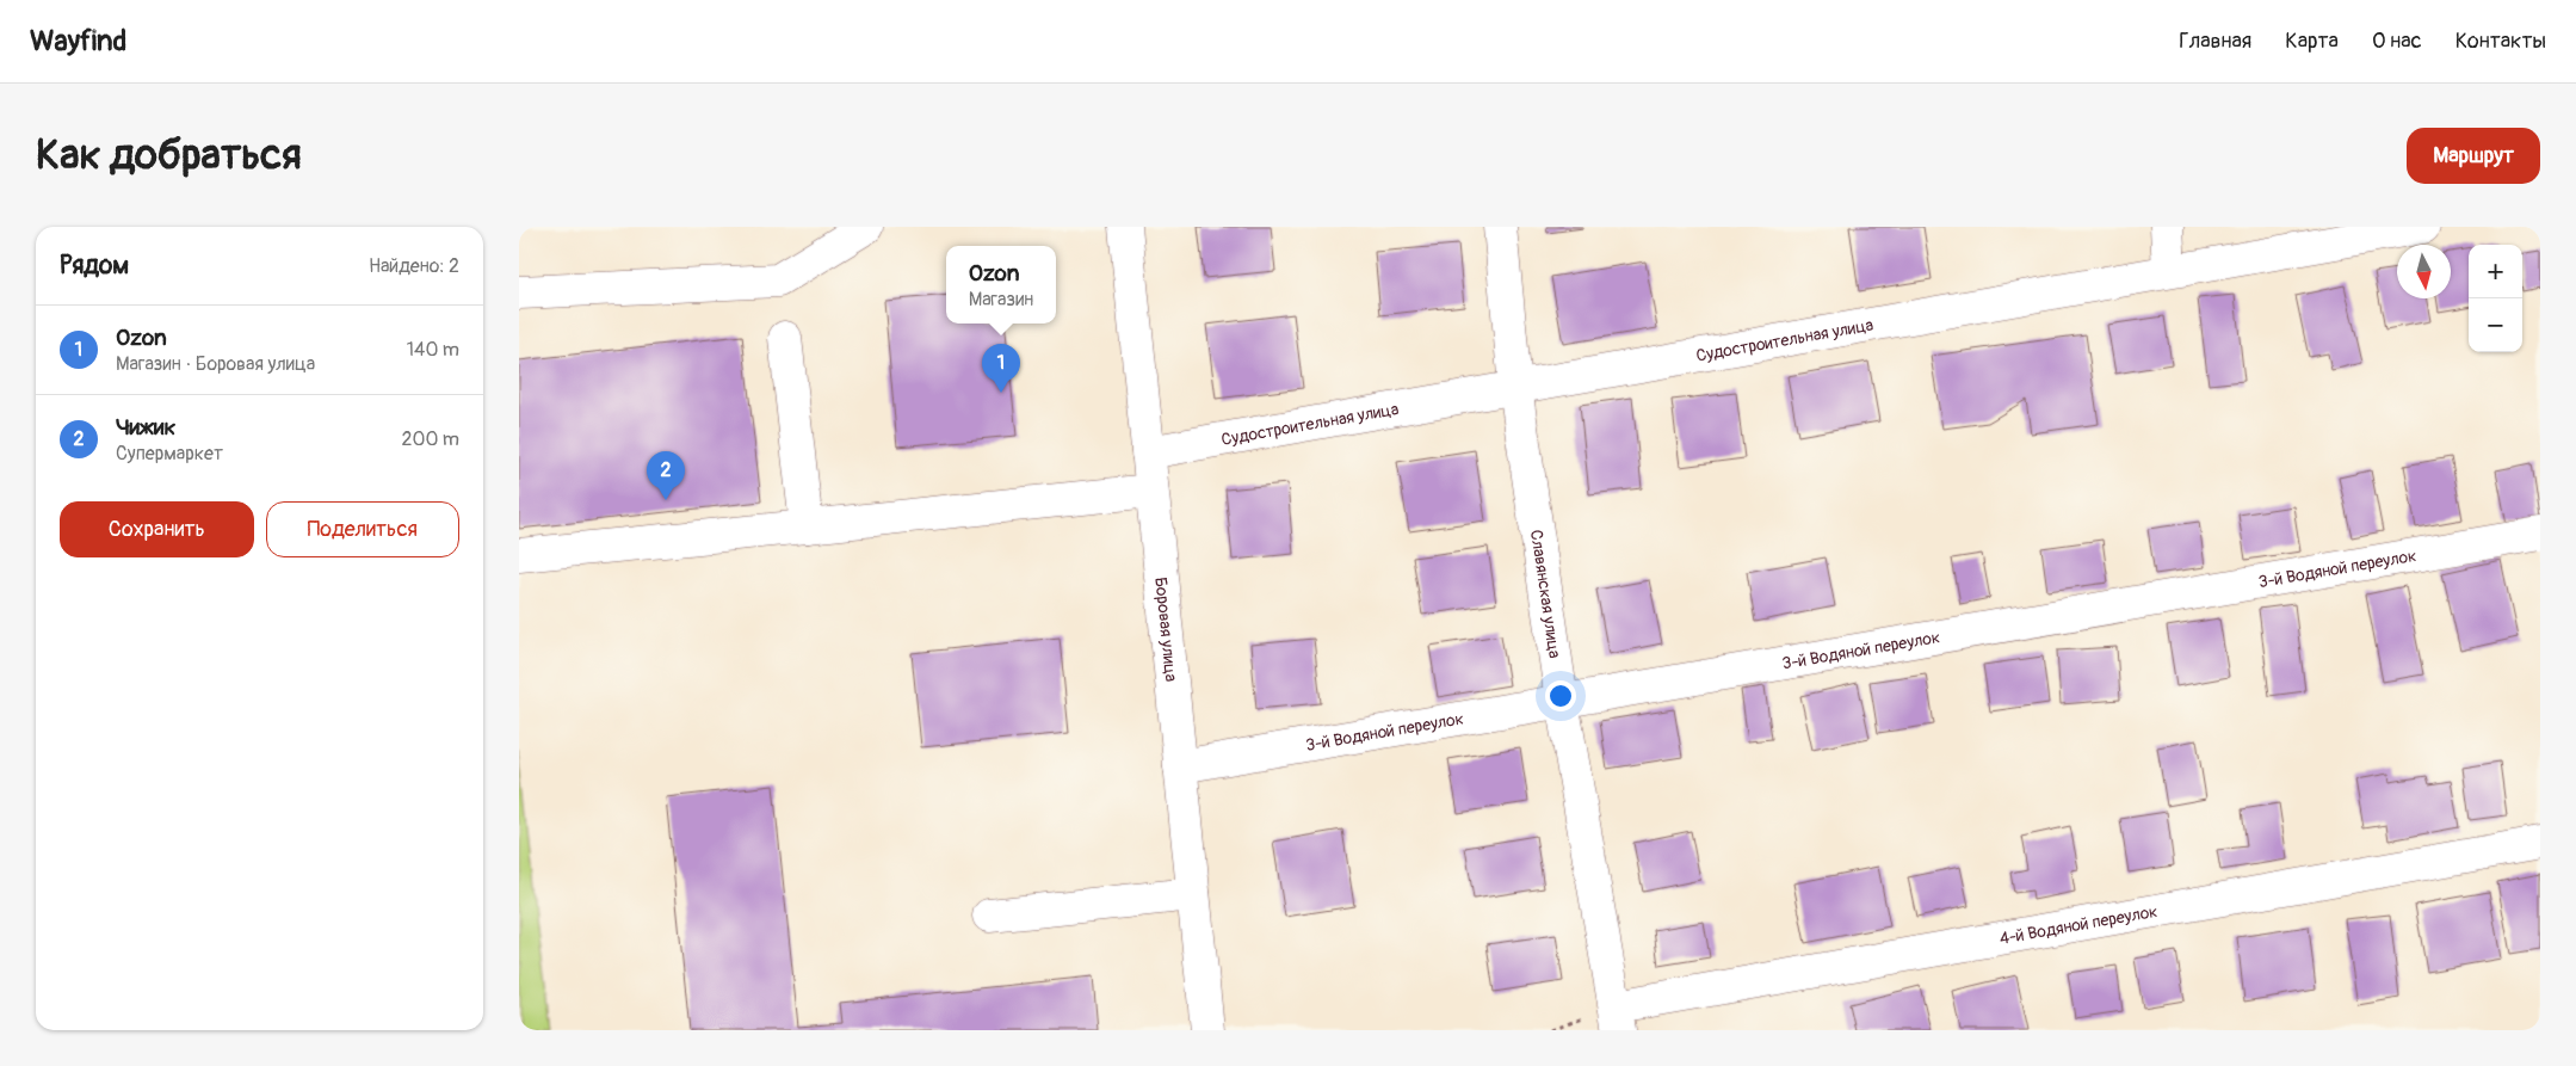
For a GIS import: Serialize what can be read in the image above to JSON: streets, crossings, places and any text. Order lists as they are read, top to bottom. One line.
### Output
{"streets":{"street":["Судостроительная улица","3-й Водяной переулок","Славянская улица","Боровая улица","4-й Водяной переулок"]},"crossings":[["Судостроительная улица","Славянская улица"],["Судостроительная улица","Боровая улица"],["3-й Водяной переулок","Славянская улица"],["3-й Водяной переулок","Боровая улица"],["Славянская улица","4-й Водяной переулок"]],"north":"bottom","page":{"header":"Wayfind","nav":["Главная","Карта","О нас","Контакты"],"buttons":["Маршрут",["Сохранить","Поделиться"]],"title":"Как добраться","heading":["Рядом","Найдено: 2"],"map_buttons":["+","−"],"popup":["Ozon","Магазин"],"list":[{"mark":"1","name":"Ozon","note":"Магазин · Боровая улица","value":"140 m"},{"mark":"2","name":"Чижик","note":"Супермаркет","value":"200 m"}],"pins":["1","2"]}}
